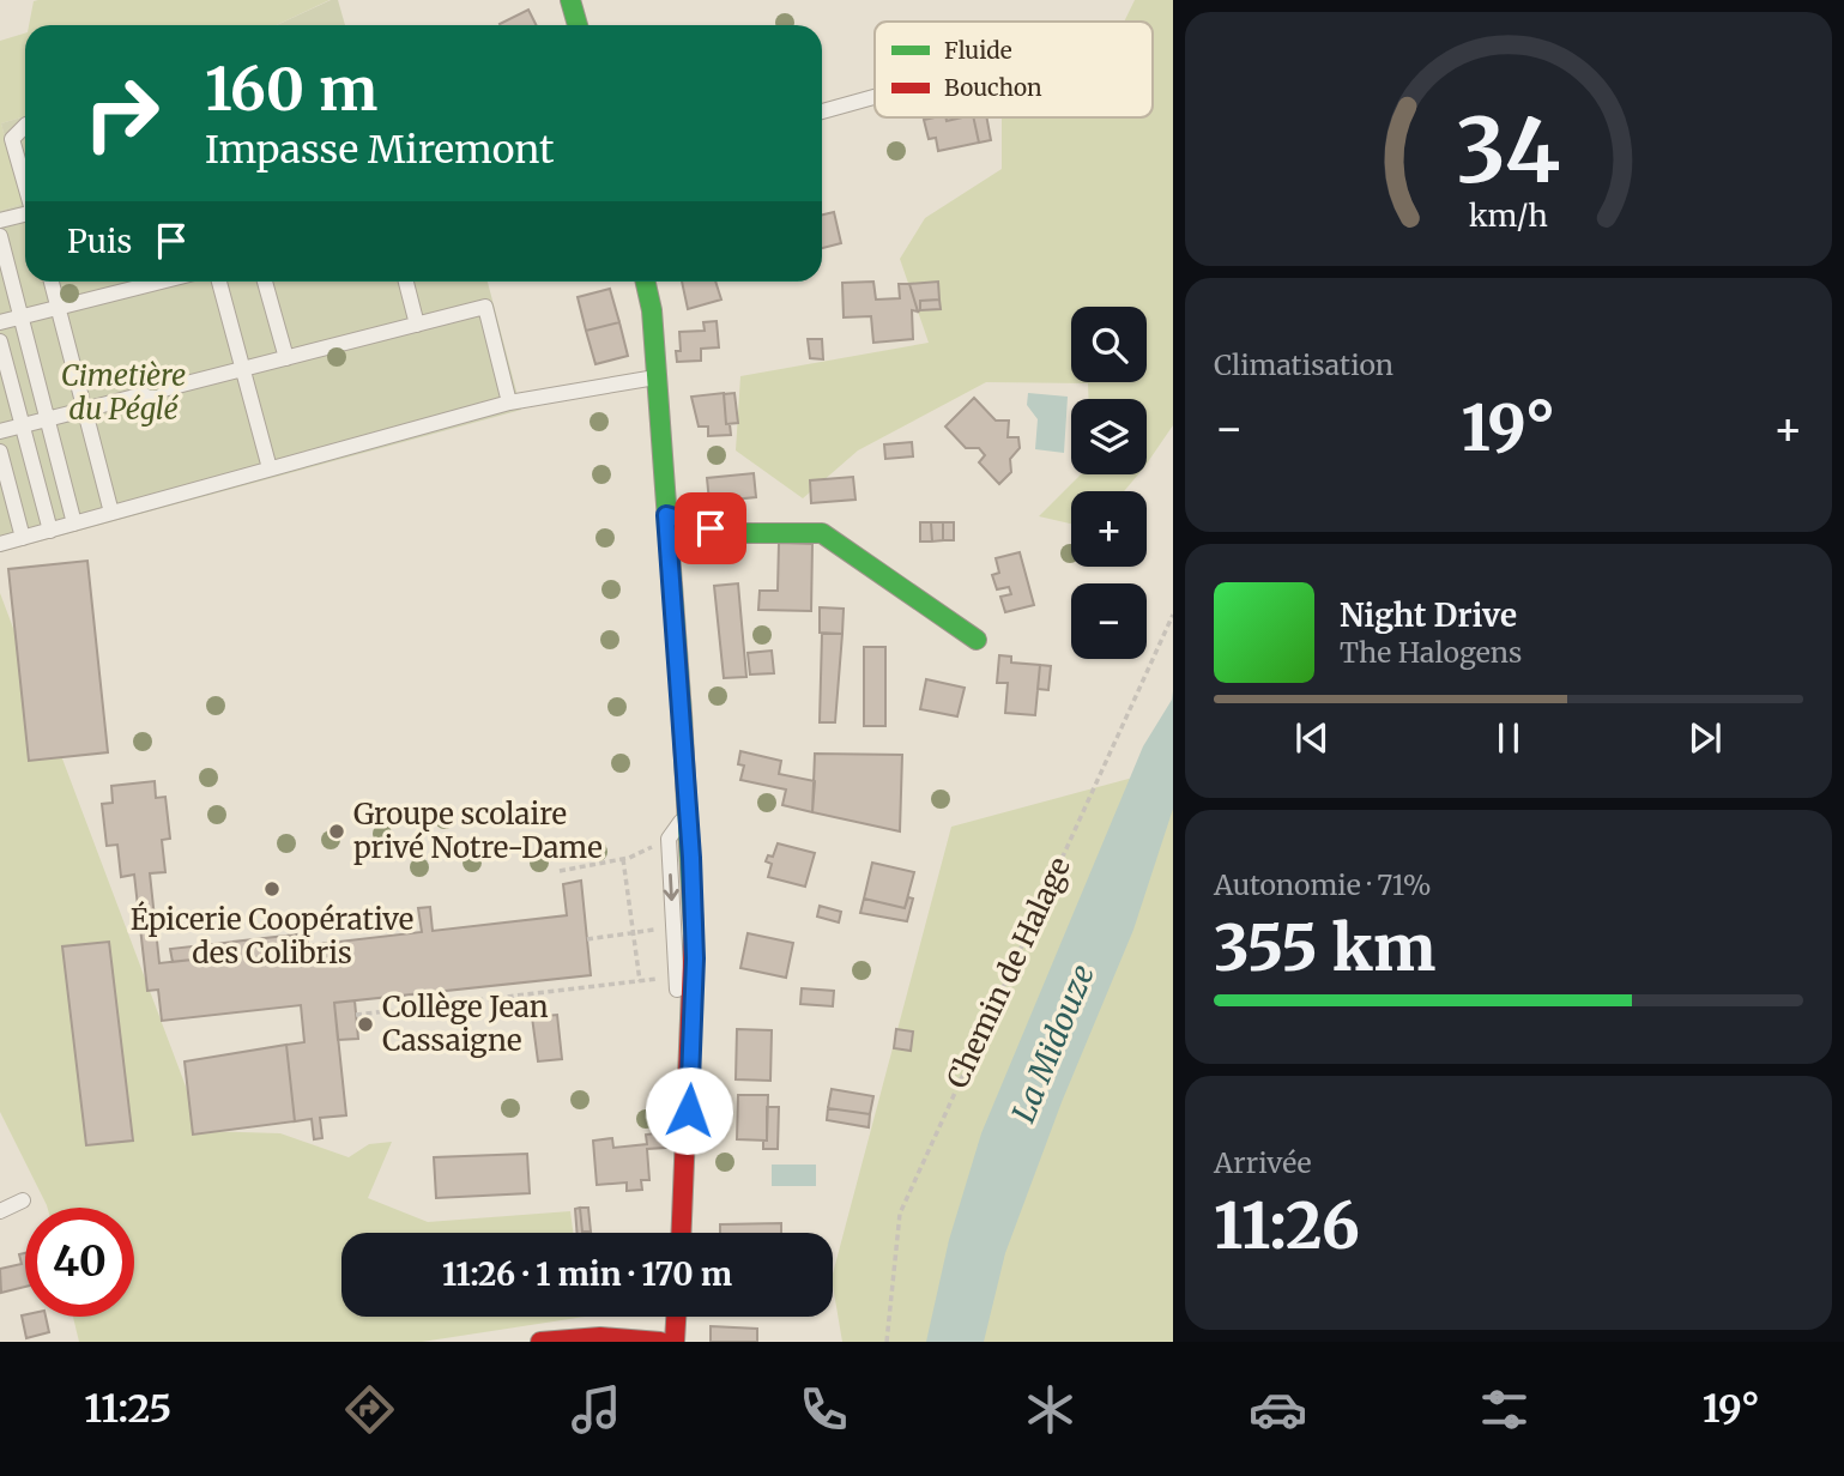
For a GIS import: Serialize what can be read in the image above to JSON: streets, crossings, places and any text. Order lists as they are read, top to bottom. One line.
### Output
{"streets":{"path":["Chemin de Halage"]},"water":["La Midouze"],"parks":["Cimetière du Péglé"],"places":["Groupe scolaire privé Notre-Dame","Épicerie Coopérative des Colibris","Collège Jean Cassaigne"],"legend":["Fluide","Bouchon"],"page":{"turn":["160 m","Impasse Miremont"],"then":"Puis","tile":["Climatisation",["Autonomie · 71%","355 km"],["Arrivée","11:26"]],"map_buttons":["+","−"],"heat":["−","19°","+"],"song":["Night Drive","The Halogens"],"limit":"40","trip":"11:26 · 1 min · 170 m","tabs":["11:25","19°"],"gauge":["34","km/h"]}}
